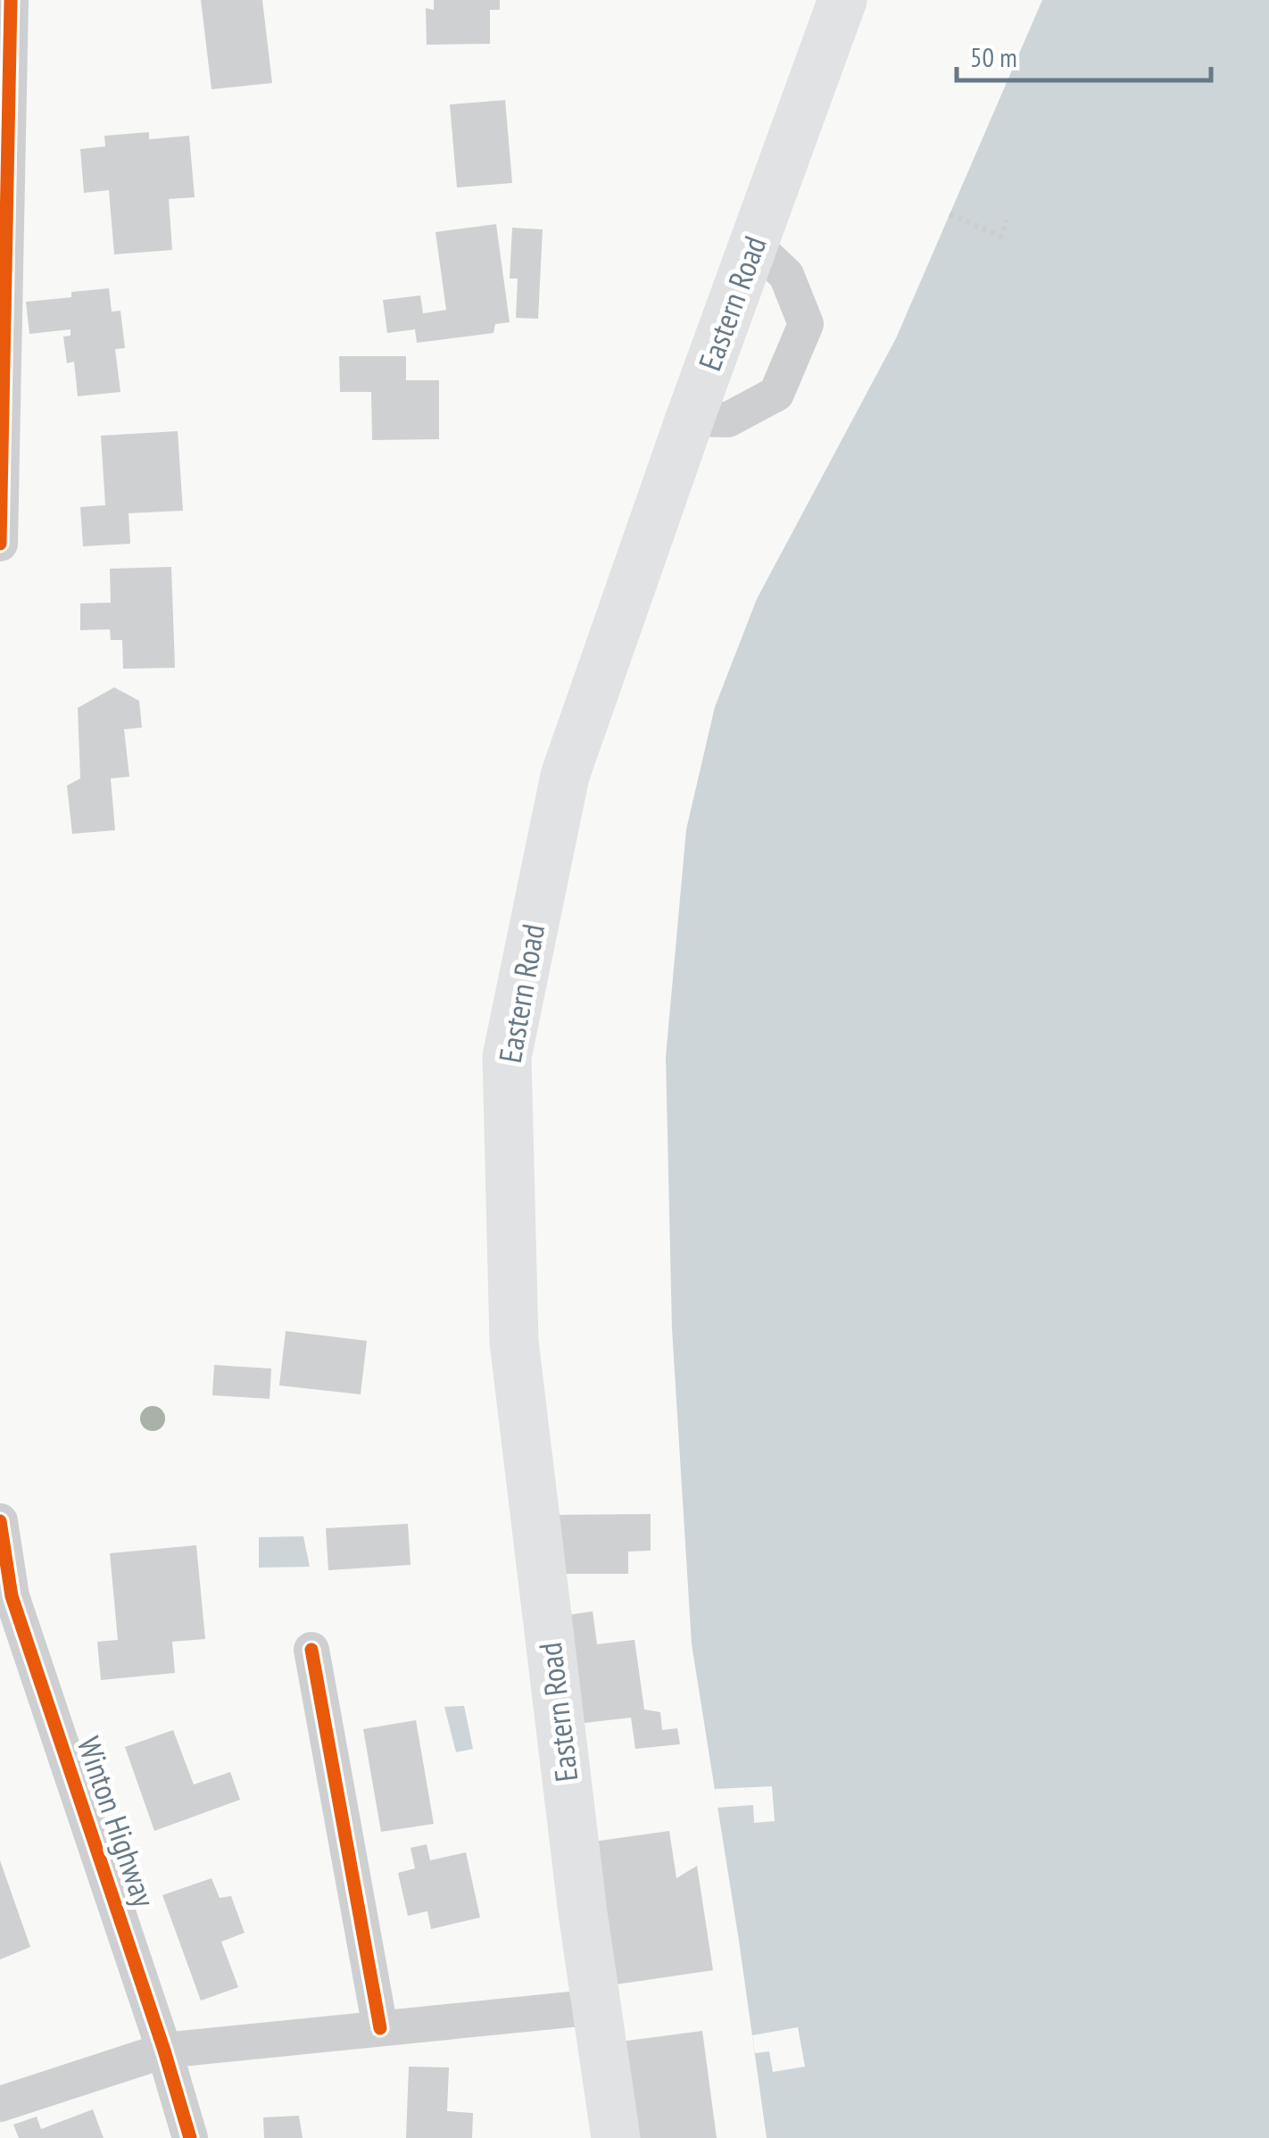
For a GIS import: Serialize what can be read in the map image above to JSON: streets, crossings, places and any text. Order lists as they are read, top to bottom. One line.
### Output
{"streets":{"highway":["Eastern Road"],"street":["Winton Highway"]},"scale_bar":"50 m"}
